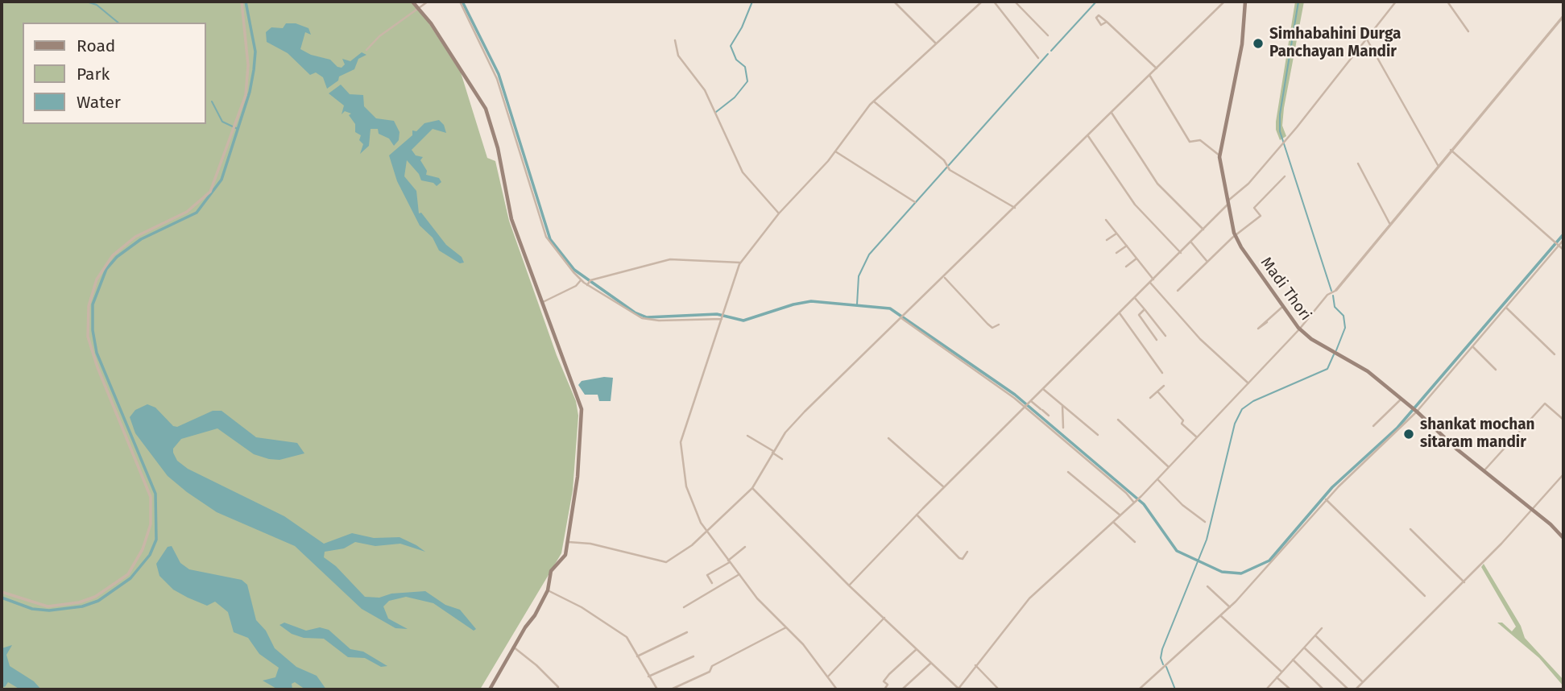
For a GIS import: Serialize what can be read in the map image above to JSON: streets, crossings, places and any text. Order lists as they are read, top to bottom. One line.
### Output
{"streets":{"main road":["Madi Thori"]},"places":["Simhabahini Durga Panchayan Mandir","shankat mochan sitaram mandir"],"legend":["Road","Park","Water"]}
